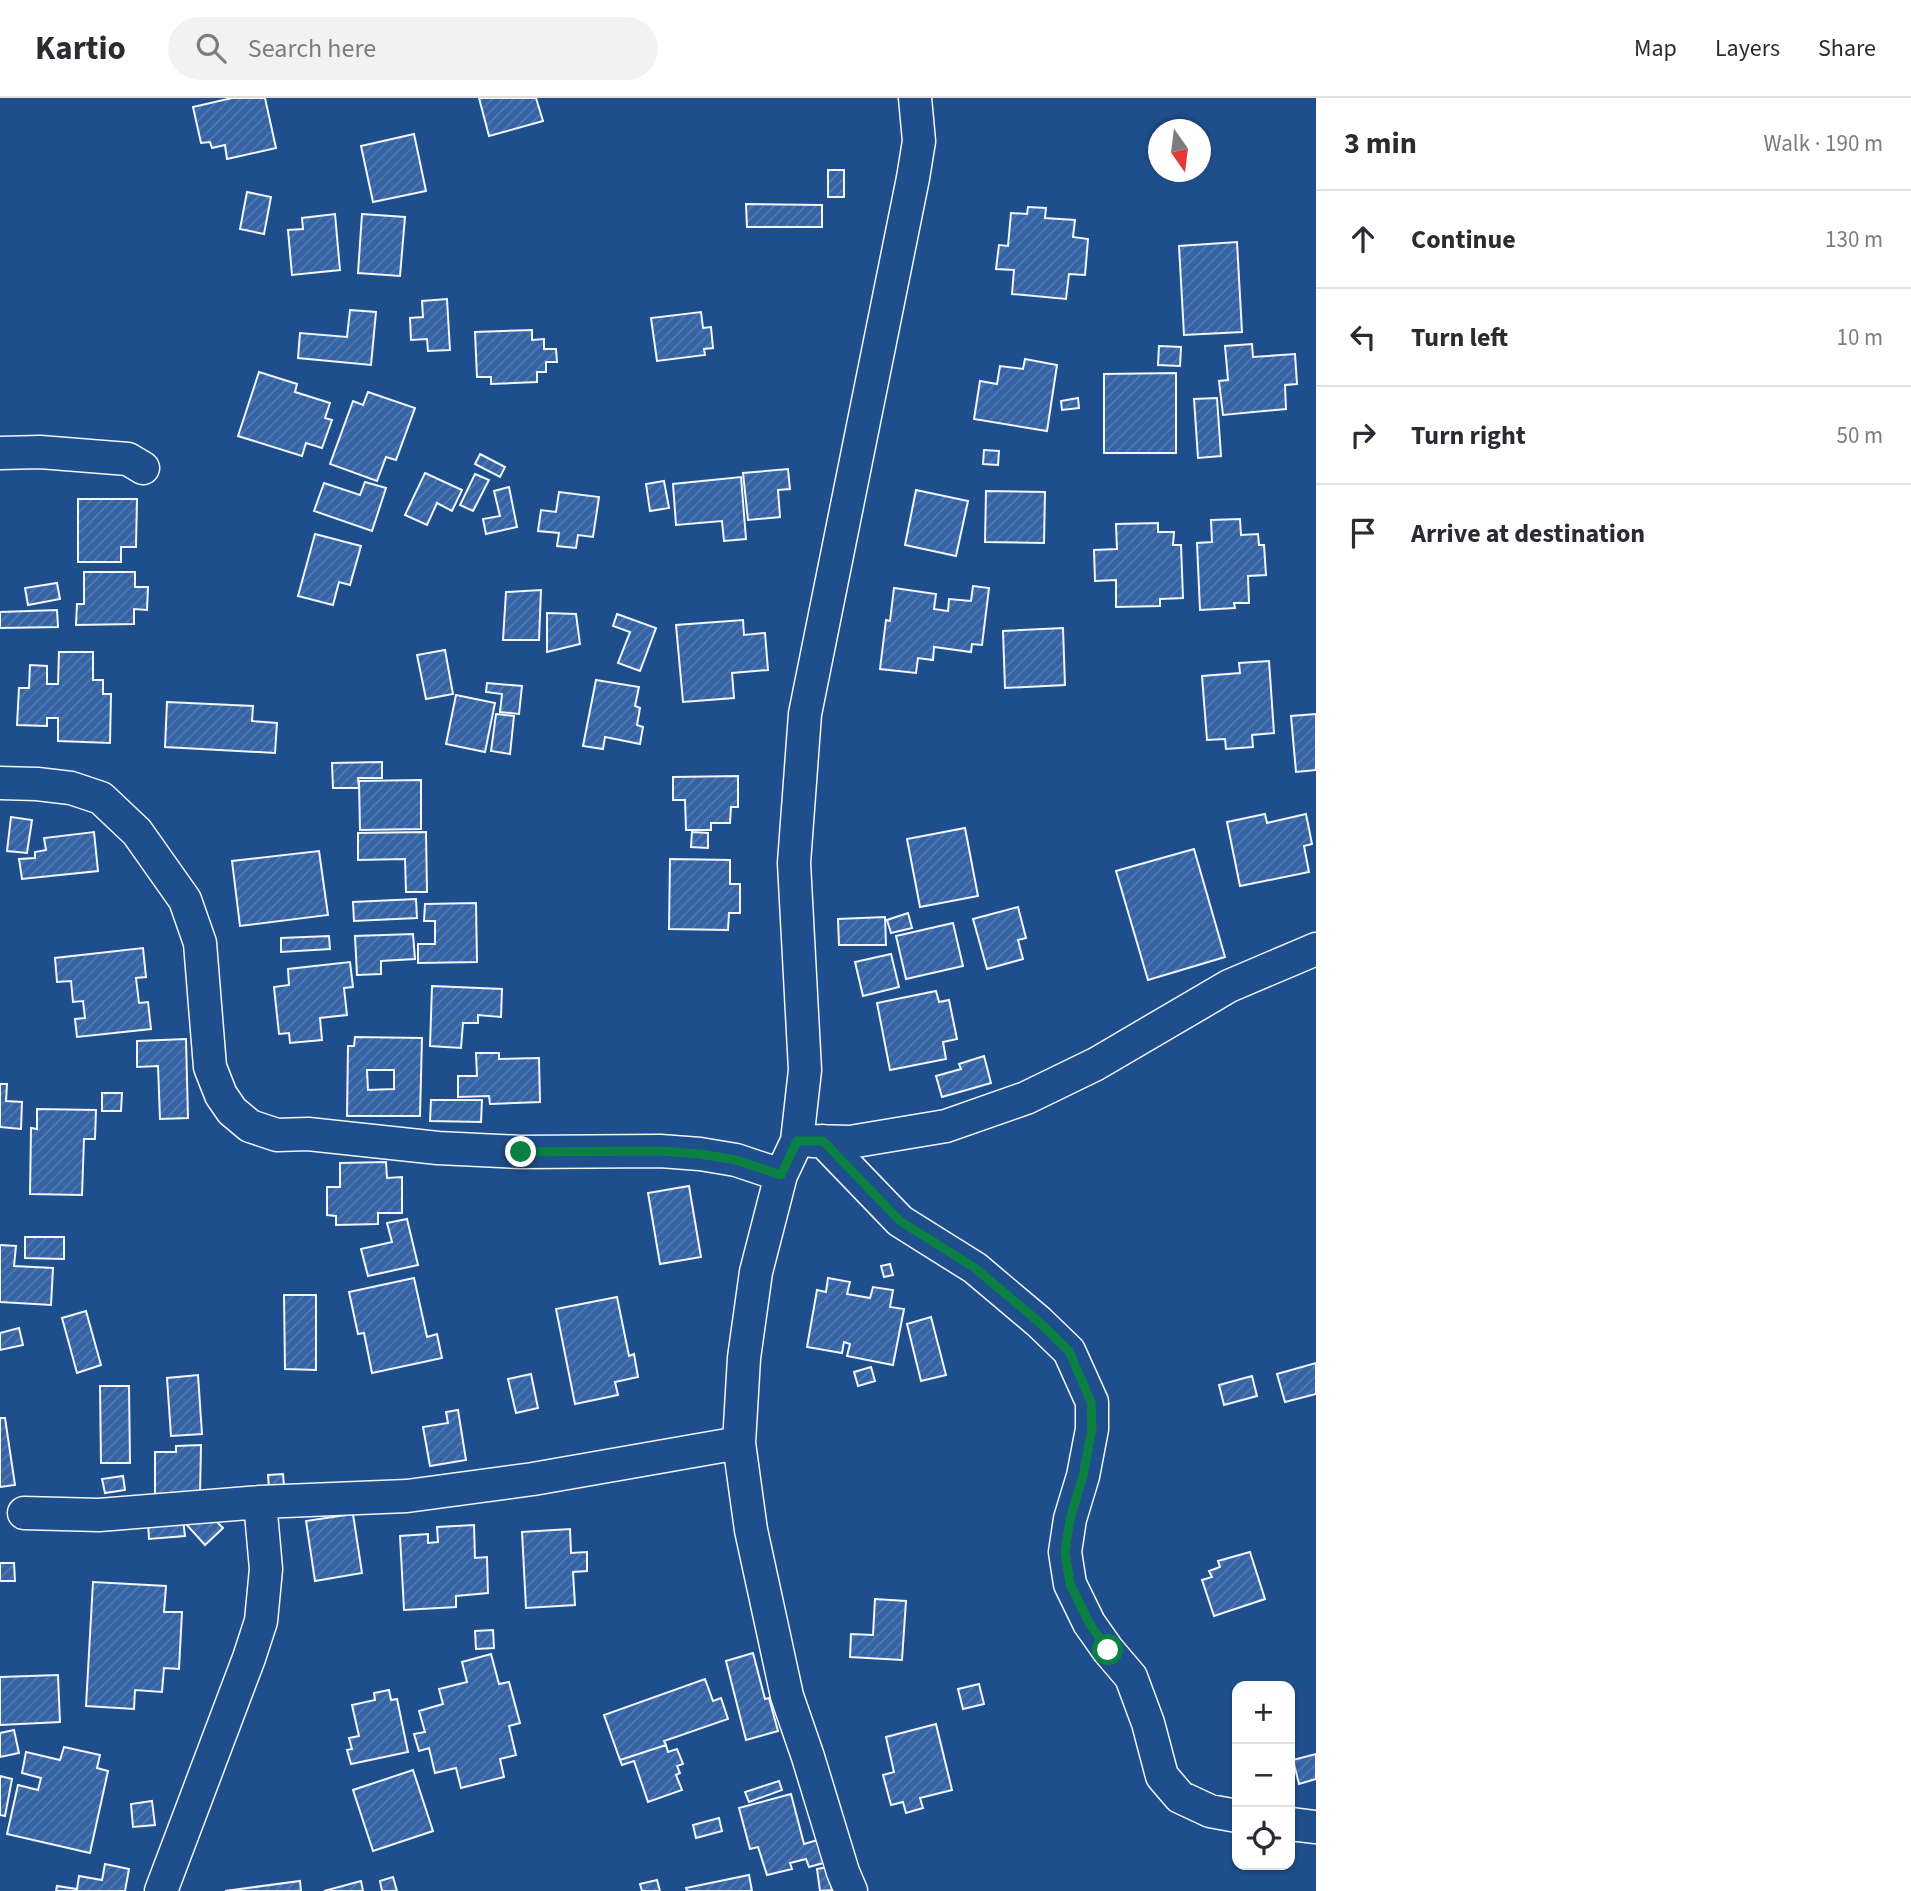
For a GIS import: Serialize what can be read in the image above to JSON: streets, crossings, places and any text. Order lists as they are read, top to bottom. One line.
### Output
{"north":"bottom","page":{"header":"Kartio","search":"Search here","nav":["Map","Layers","Share"],"heading":["3 min","Walk · 190 m"],"list":[["Continue","130 m"],["Turn left","10 m"],["Turn right","50 m"],"Arrive at destination"],"map_buttons":["+","−"]}}
